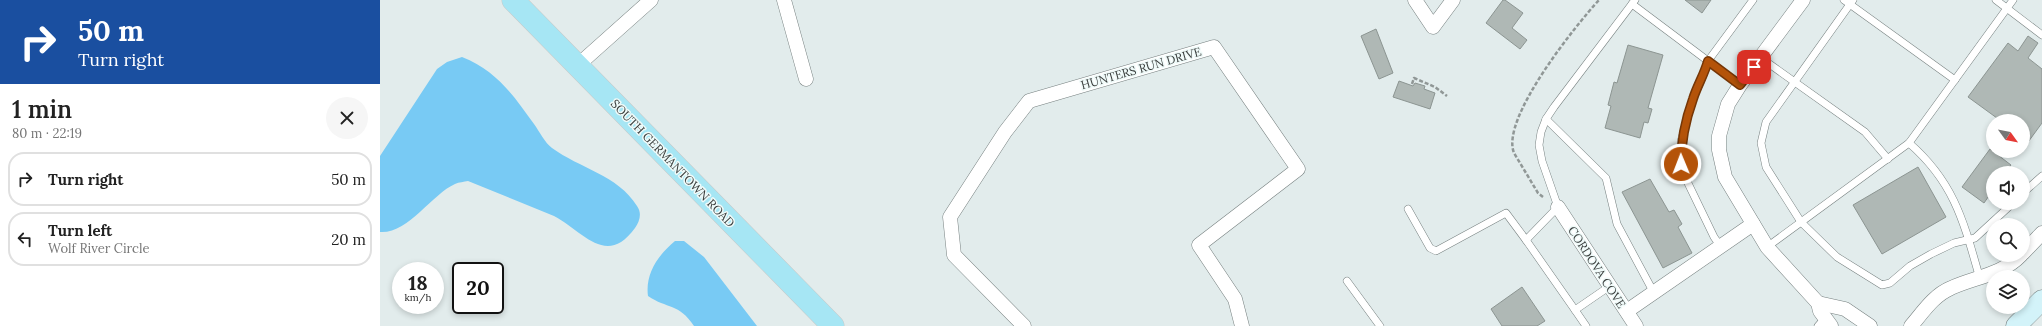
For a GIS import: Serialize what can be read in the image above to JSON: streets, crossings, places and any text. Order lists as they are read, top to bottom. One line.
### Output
{"streets":{"main road":["SOUTH GERMANTOWN ROAD"],"street":["HUNTERS RUN DRIVE","CORDOVA COVE"]},"north":"bottom right","page":{"turn":["50 m","Turn right"],"heading":["1 min","80 m · 22:19"],"list":[{"name":"Turn right","value":"50 m"},{"name":"Turn left","note":"Wolf River Circle","value":"20 m"}],"speed":"18 km/h","limit":"20"}}
